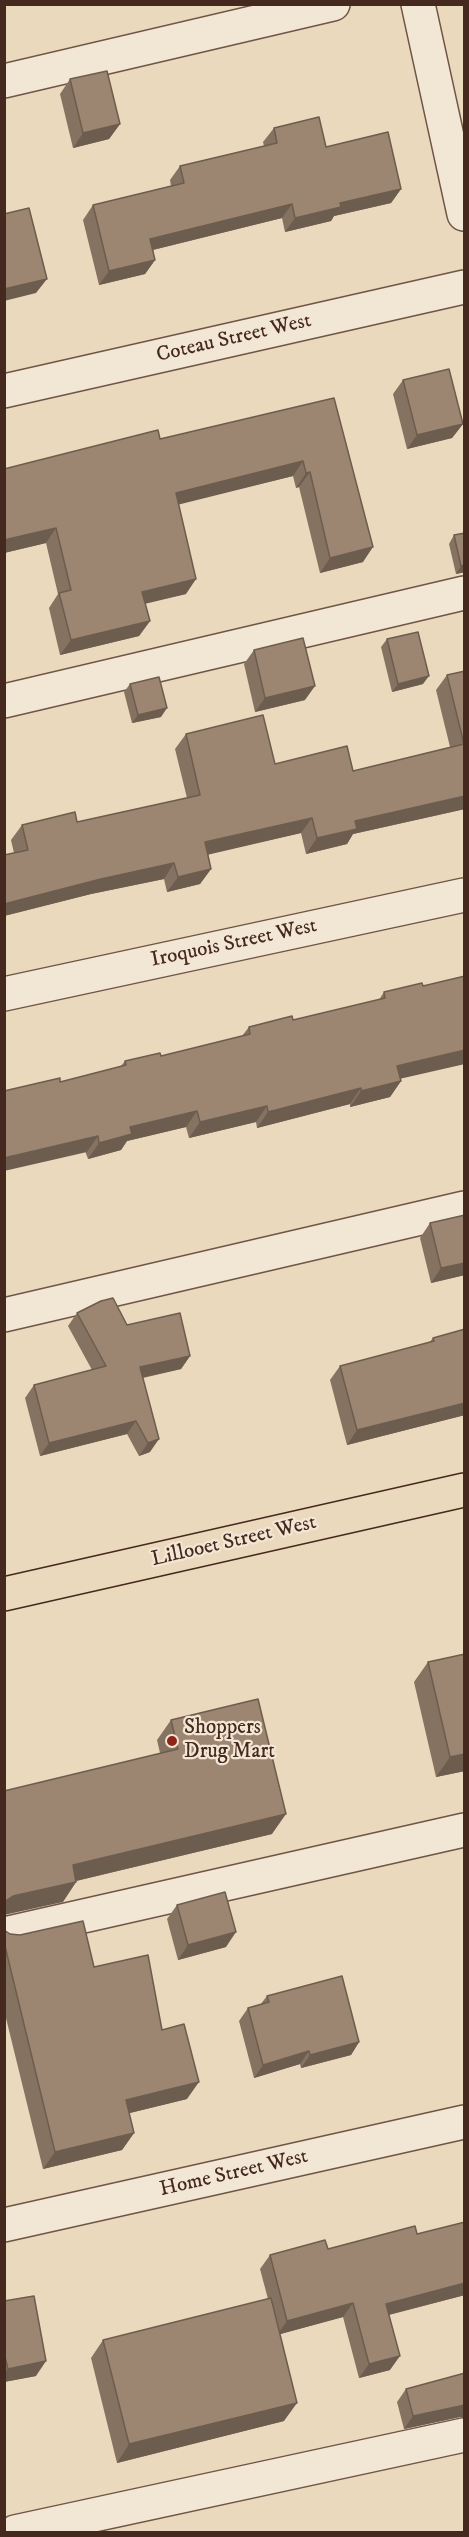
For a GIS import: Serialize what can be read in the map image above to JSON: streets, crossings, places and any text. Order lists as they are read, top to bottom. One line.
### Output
{"streets":{"main road":["Lillooet Street West"],"street":["Coteau Street West","Iroquois Street West","Home Street West"]},"places":["Shoppers Drug Mart"]}
